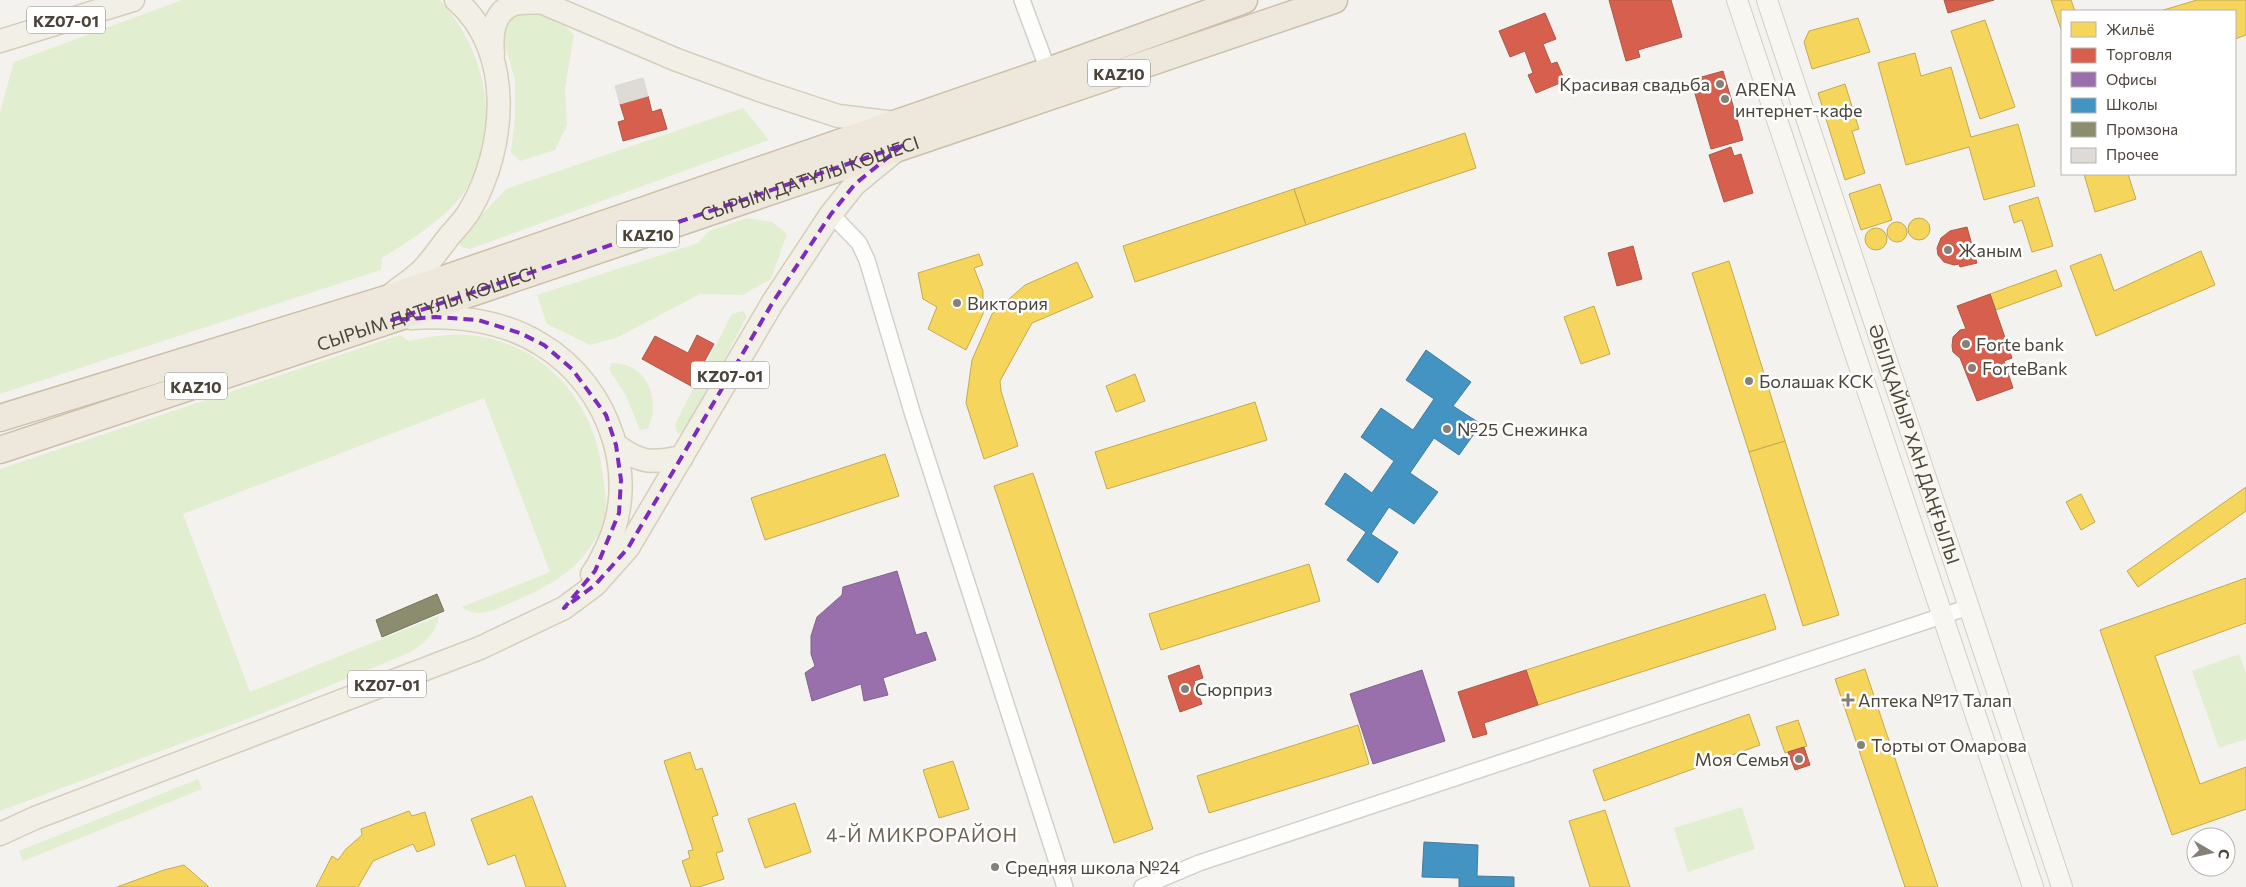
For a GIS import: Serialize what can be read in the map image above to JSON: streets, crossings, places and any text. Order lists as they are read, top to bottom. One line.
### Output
{"streets":{"highway":["KAZ10","СЫРЫМ ДАТҰЛЫ КӨШЕСІ"],"main road":["KZ07-01","ӘБІЛҚАЙЫР ХАН ДАҢҒЫЛЫ"]},"crossings":[["KZ07-01","СЫРЫМ ДАТҰЛЫ КӨШЕСІ"]],"districts":["4-Й МИКРОРАЙОН"],"places":{"other":["Красивая свадьба","ARENA интернет-кафе","Жаным","Виктория","Forte bank","ForteBank","Болашак КСК","№25 Снежинка","Сюрприз","Торты от Омарова","Моя Семья","Средняя школа №24"],"health":["Аптека №17 Талап"]},"legend":["Жильё","Торговля","Офисы","Школы","Промзона","Прочее"],"north":"right"}
